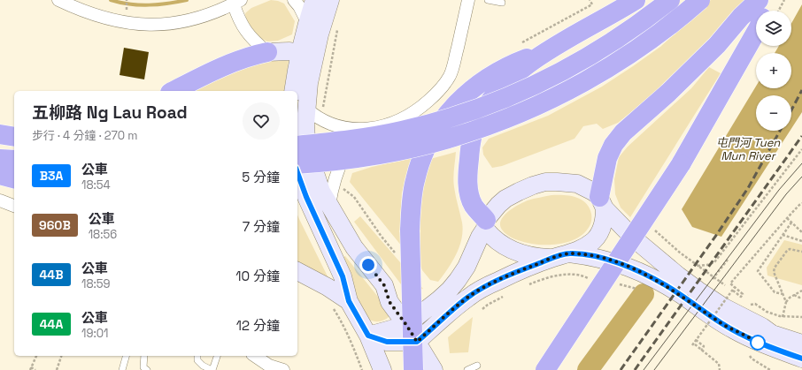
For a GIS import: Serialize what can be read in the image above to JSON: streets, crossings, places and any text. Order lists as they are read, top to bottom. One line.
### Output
{"water":["屯門河 Tuen Mun River"],"lines":["bus line B3A"],"page":{"map_buttons":["+","−"],"heading":["五柳路 Ng Lau Road","步行 · 4 分鐘 · 270 m"],"list":[{"mark":"B3A","name":"公車","note":"18:54","value":"5 分鐘"},{"mark":"960B","name":"公車","note":"18:56","value":"7 分鐘"},{"mark":"44B","name":"公車","note":"18:59","value":"10 分鐘"},{"mark":"44A","name":"公車","note":"19:01","value":"12 分鐘"}]}}
